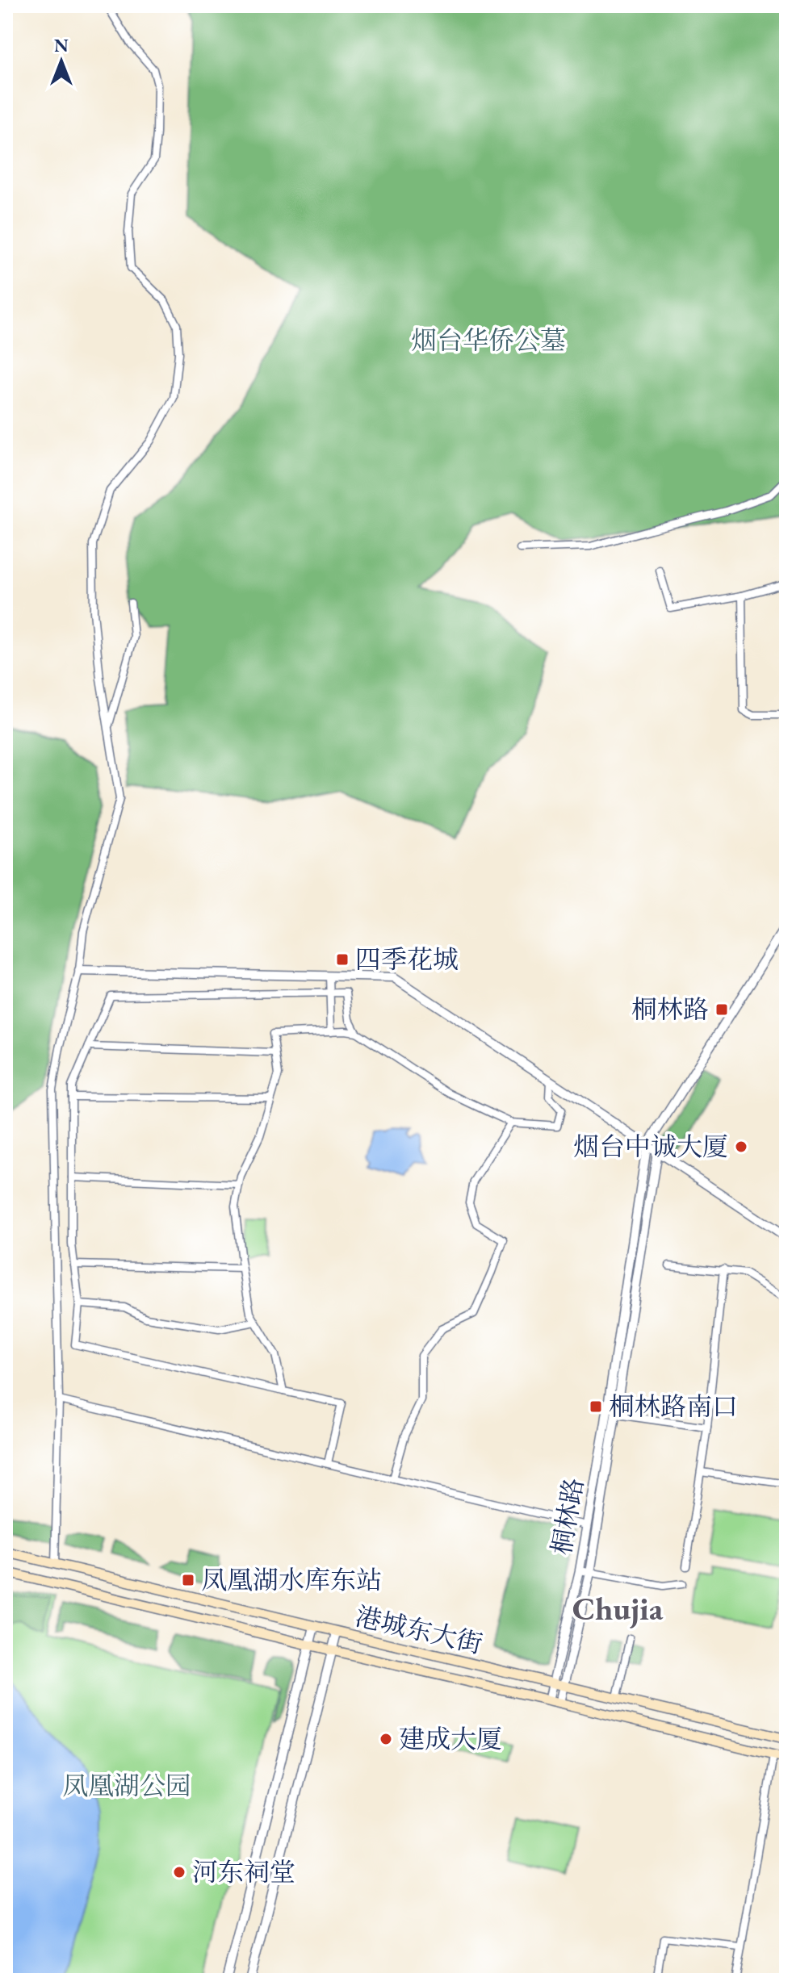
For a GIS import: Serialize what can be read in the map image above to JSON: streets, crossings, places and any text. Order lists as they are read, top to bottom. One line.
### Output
{"streets":{"main road":["港城东大街"],"street":["桐林路"]},"crossings":[["桐林路","港城东大街"]],"districts":["Chujia"],"parks":["烟台华侨公墓","凤凰湖公园"],"places":{"transit":["四季花城","桐林路","桐林路南口","凤凰湖水库东站"],"other":["烟台中诚大厦","建成大厦","河东祠堂"]},"north":"top"}
